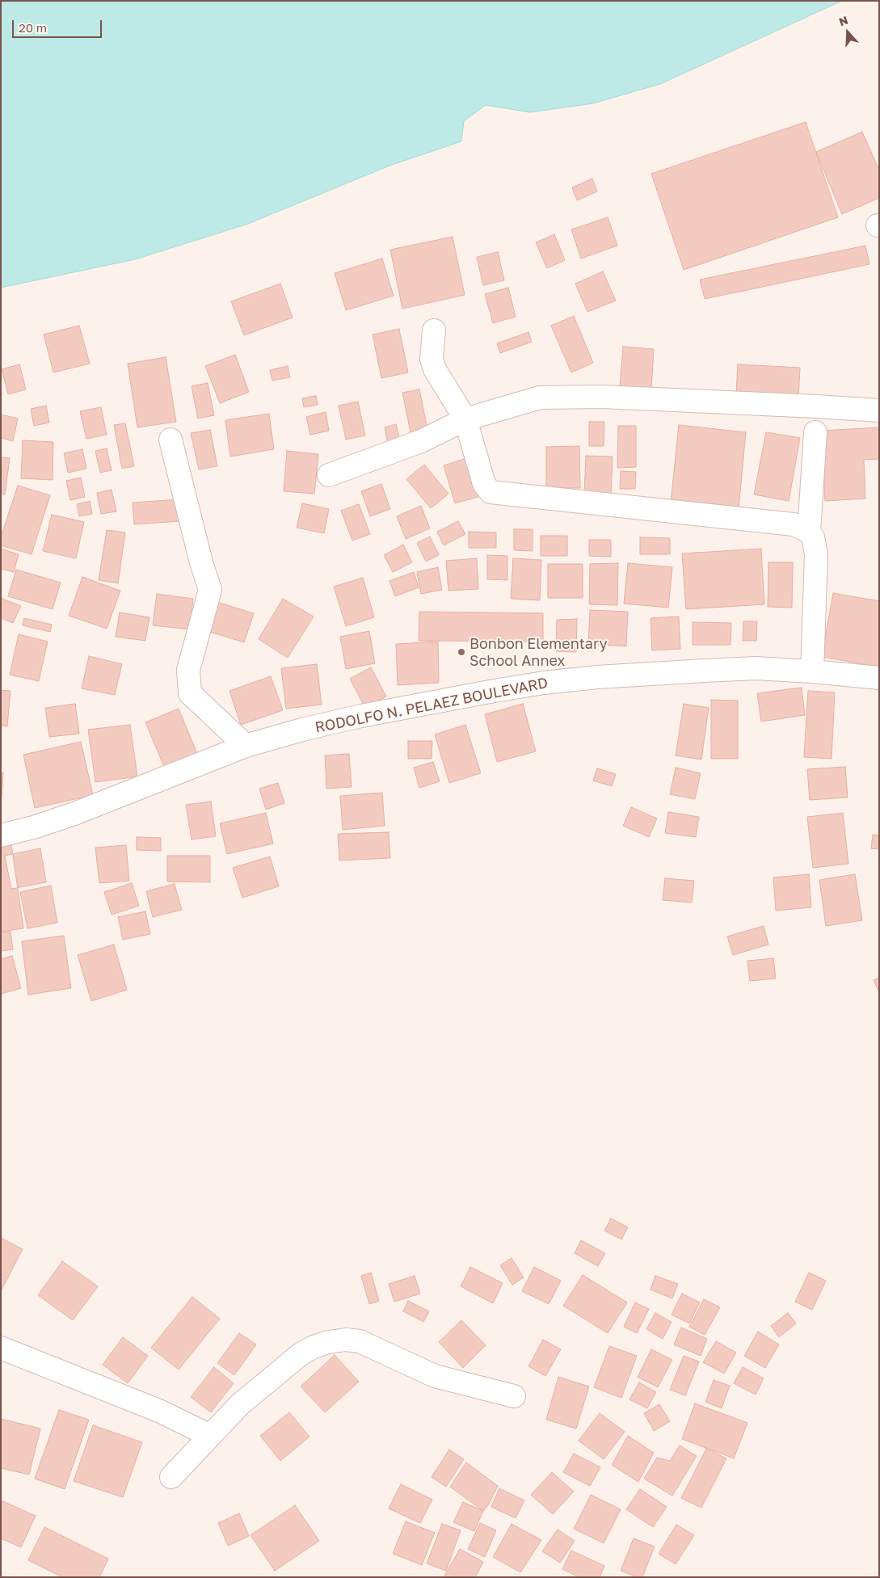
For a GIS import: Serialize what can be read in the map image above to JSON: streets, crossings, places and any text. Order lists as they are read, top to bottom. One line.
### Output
{"streets":{"street":["RODOLFO N. PELAEZ BOULEVARD"]},"places":["Bonbon Elementary School Annex"],"scale_bar":"20 m","north":"top"}
